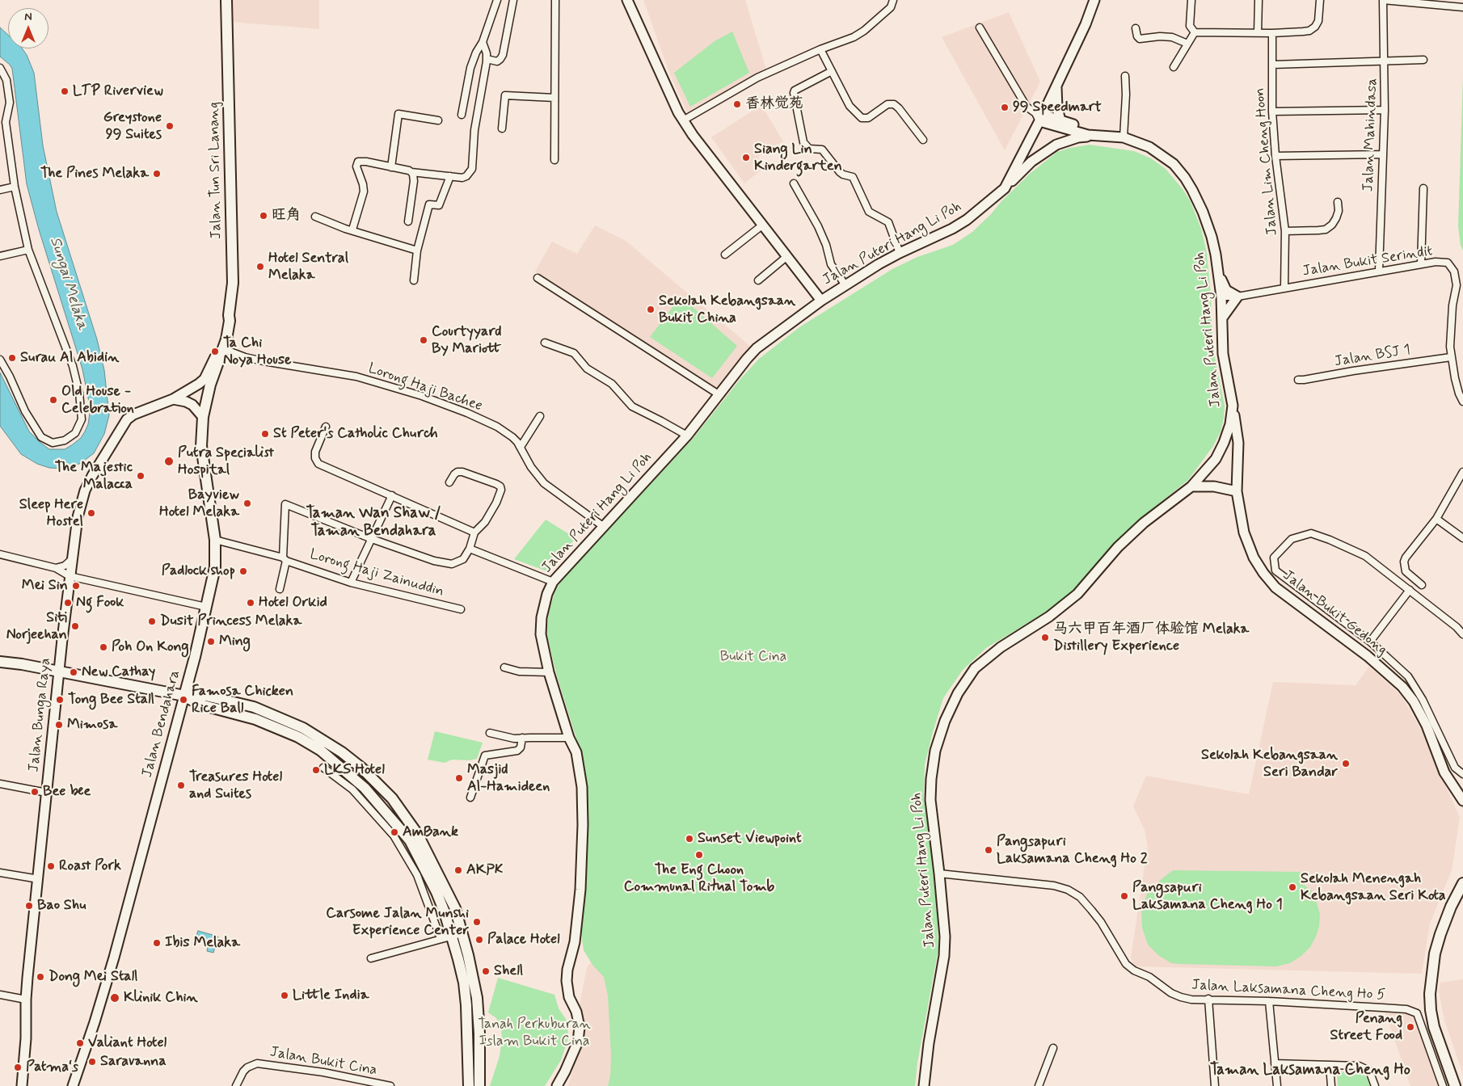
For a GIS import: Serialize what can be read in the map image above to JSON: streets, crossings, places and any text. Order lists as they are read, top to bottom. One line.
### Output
{"streets":{"main road":["Jalan Tun Sri Lanang","Jalan Bendahara"],"street":["Jalan Mahindasa","Jalan Lim Cheng Hoon","Jalan Puteri Hang Li Poh","Jalan Bukit Serindit","Jalan BSJ 1","Lorong Haji Bachee","Lorong Haji Zainuddin","Jalan Bukit Gedong","Jalan Bunga Raya","Jalan Laksamana Cheng Ho 5","Jalan Bukit Cina"]},"crossings":[["Jalan Mahindasa","Jalan Bukit Serindit"],["Jalan Lim Cheng Hoon","Jalan Bukit Serindit"],["Jalan Tun Sri Lanang","Lorong Haji Bachee"],["Jalan Tun Sri Lanang","Jalan Bunga Raya"],["Jalan Tun Sri Lanang","Jalan Bendahara"],["Jalan Puteri Hang Li Poh","Jalan Bukit Serindit"],["Jalan Puteri Hang Li Poh","Lorong Haji Bachee"],["Jalan Puteri Hang Li Poh","Jalan Bukit Gedong"],["Jalan Puteri Hang Li Poh","Jalan Laksamana Cheng Ho 5"],["Jalan Bukit Serindit","Jalan BSJ 1"],["Lorong Haji Bachee","Jalan Bunga Raya"],["Lorong Haji Bachee","Jalan Bendahara"],["Lorong Haji Zainuddin","Jalan Bendahara"],["Jalan Bunga Raya","Jalan Bendahara"]],"districts":["Taman Wan Shaw / Taman Bendahara","Taman Laksamana Cheng Ho"],"water":["Sungai Melaka"],"parks":["Bukit Cina","Tanah Perkuburan Islam Bukit Cina"],"places":["LTP Riverview","香林觉苑","99 Speedmart","Greystone 99 Suites","Siang Lin Kindergarten","The Pines Melaka","旺角","Hotel Sentral Melaka","Sekolah Kebangsaan Bukit China","Courtyyard By Mariott","Ta Chi Noya House","Surau Al Abidin","Old House - Celebration","St Peter's Catholic Church","Putra Specialist Hospital","The Majestic Malacca","Bayview Hotel Melaka","Sleep Here Hostel","Padlock shop","Mei Sin","Ng Fook","Hotel Orkid","Dusit Princess Melaka","Siti Norjeehan","马六甲百年酒厂体验馆 Melaka Distillery Experience","Ming","Poh On Kong","New Cathay","Tong Bee Stall","Famosa Chicken Rice Ball","Mimosa","Sekolah Kebangsaan Seri Bandar","LKS Hotel","Masjid Al-Hamideen","Treasures Hotel and Suites","Bee bee","AmBank","Sunset Viewpoint","Pangsapuri Laksamana Cheng Ho 2","The Eng Choon Communal Ritual Tomb","Roast Pork","AKPK","Sekolah Menengah Kebangsaan Seri Kota","Pangsapuri Laksamana Cheng Ho 1","Bao Shu","Carsome Jalan Munshi Experience Center","Palace Hotel","Ibis Melaka","Shell","Dong Mei Stall","Little India","Klinik Chin","Penang Street Food","Valiant Hotel","Saravanna","Patma‘s"],"north":"top"}
